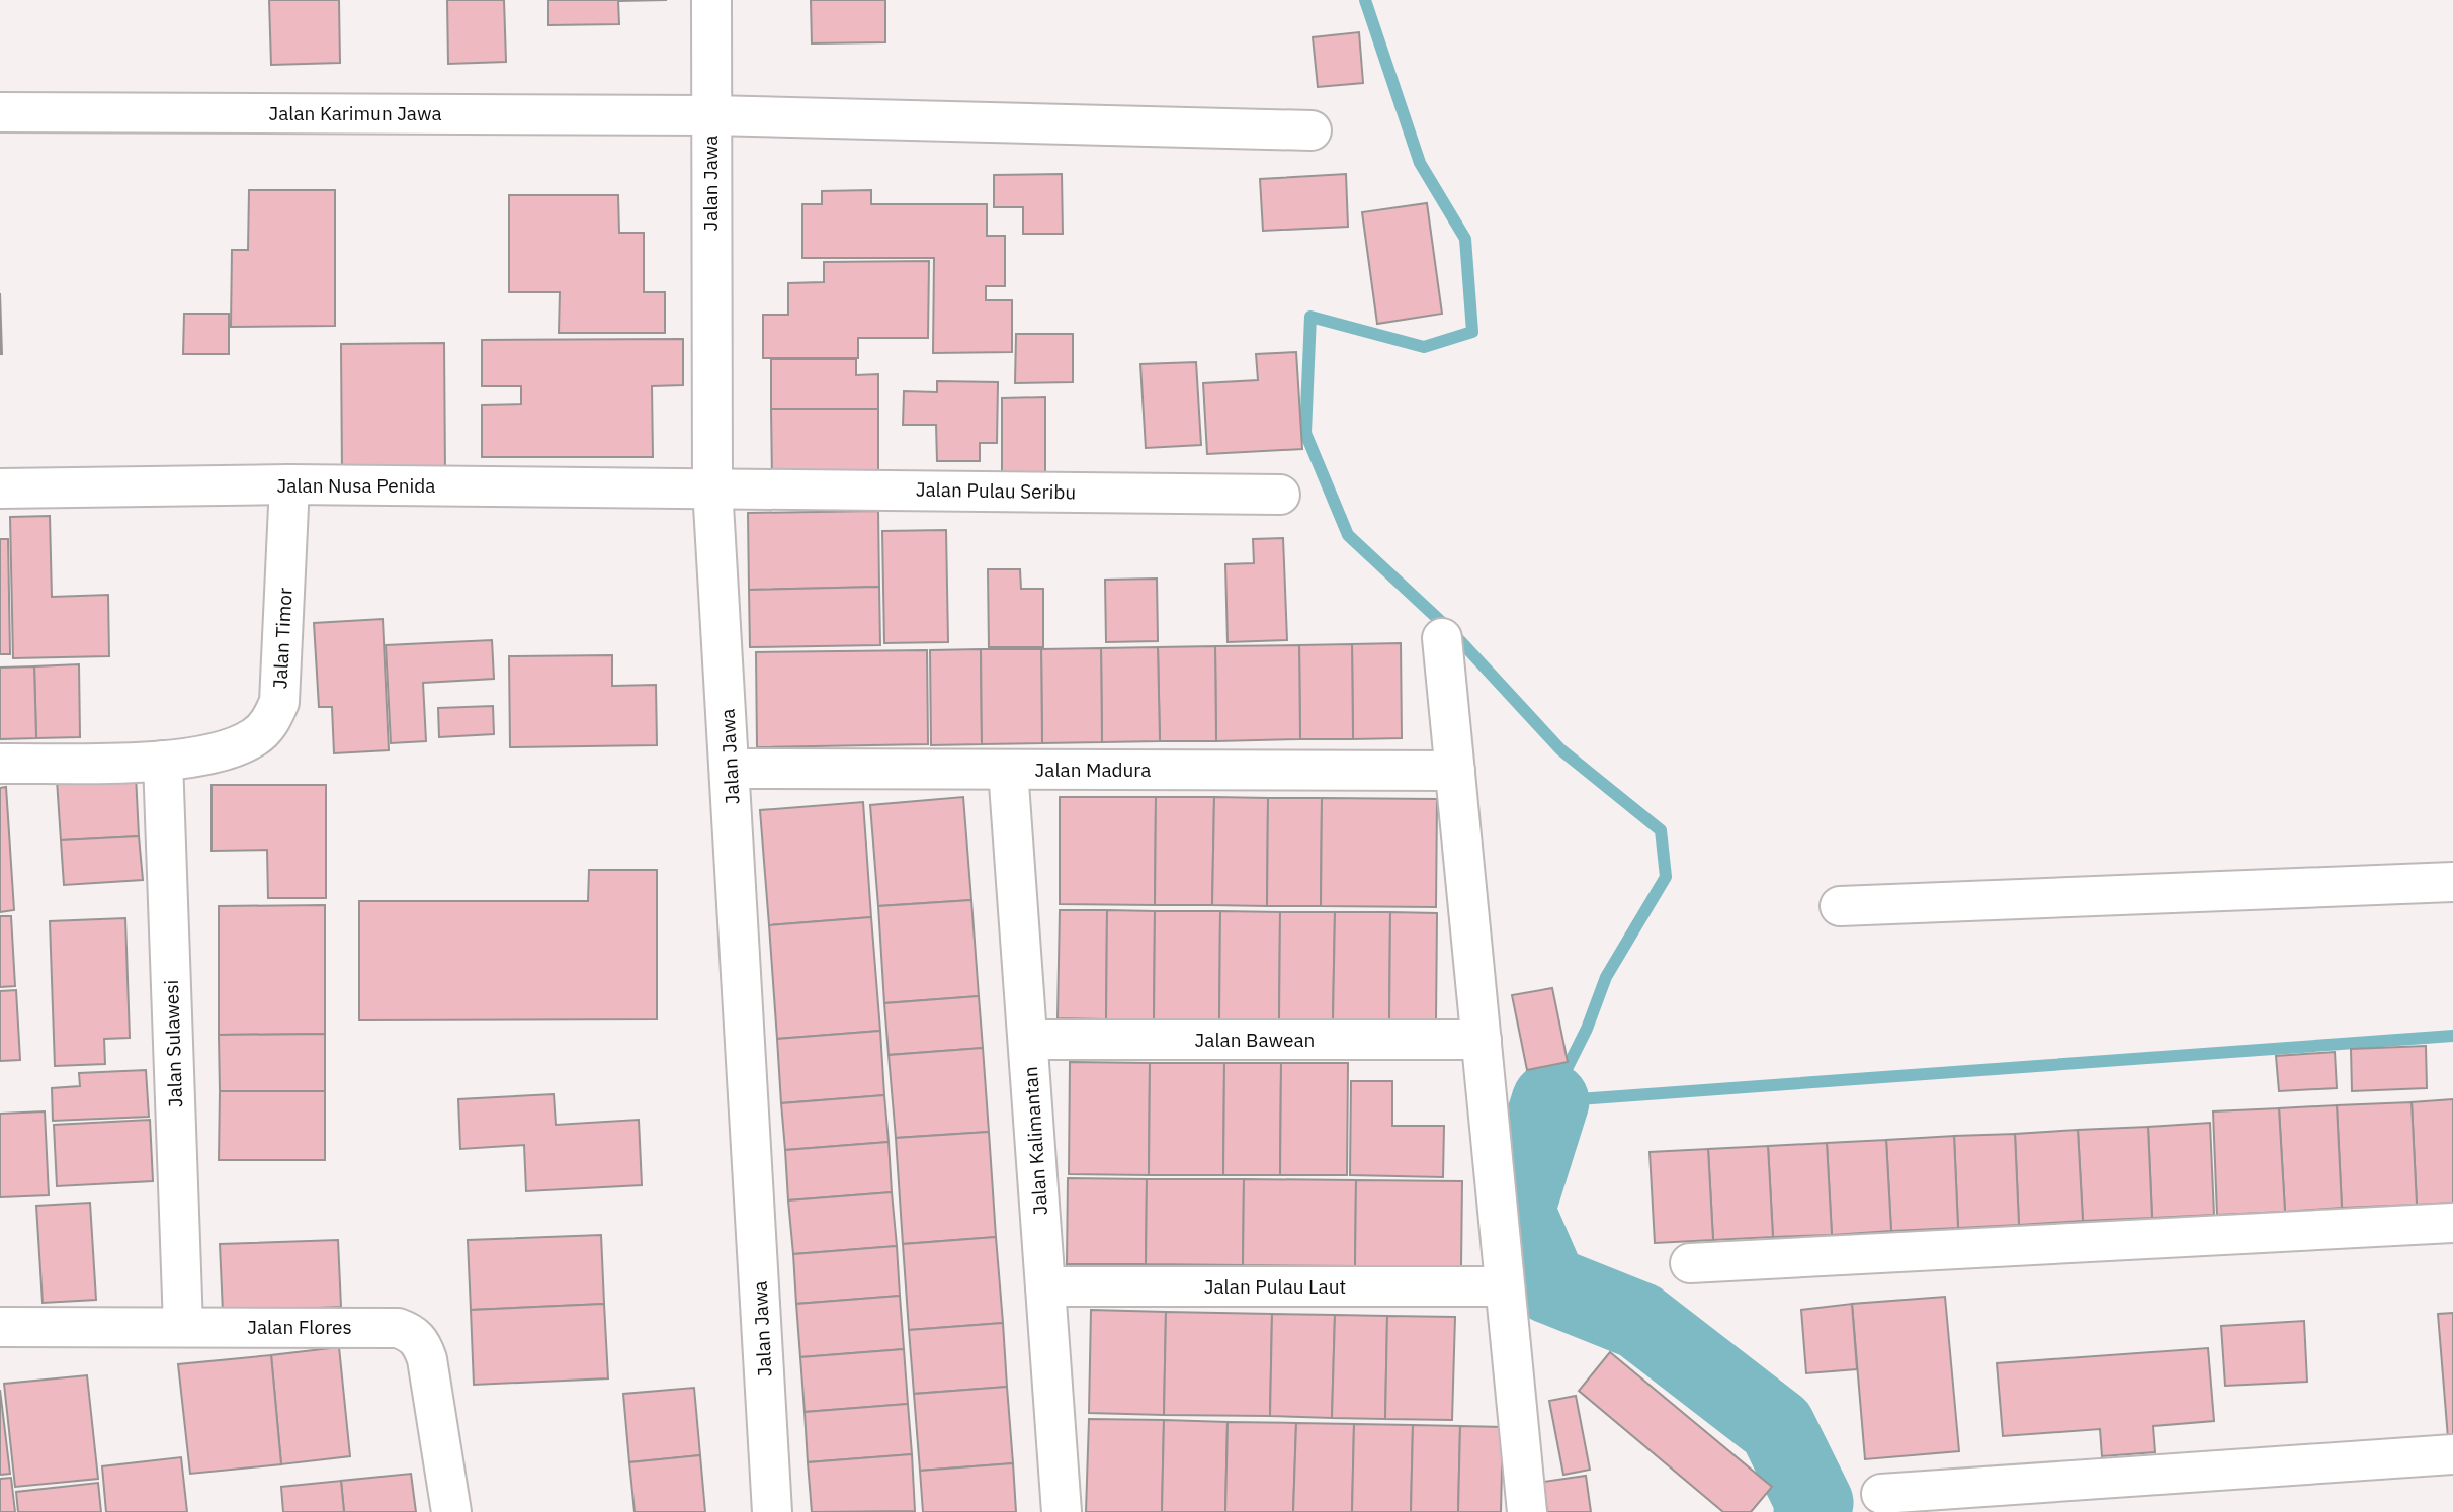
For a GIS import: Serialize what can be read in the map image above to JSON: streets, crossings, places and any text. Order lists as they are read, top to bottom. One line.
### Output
{"streets":{"street":["Jalan Karimun Jawa","Jalan Jawa","Jalan Nusa Penida","Jalan Pulau Seribu","Jalan Timor","Jalan Madura","Jalan Bawean","Jalan Sulawesi","Jalan Kalimantan","Jalan Pulau Laut","Jalan Flores"]},"crossings":[["Jalan Karimun Jawa","Jalan Jawa"],["Jalan Jawa","Jalan Nusa Penida"],["Jalan Jawa","Jalan Pulau Seribu"],["Jalan Jawa","Jalan Madura"],["Jalan Nusa Penida","Jalan Pulau Seribu"],["Jalan Nusa Penida","Jalan Timor"],["Jalan Timor","Jalan Sulawesi"],["Jalan Madura","Jalan Kalimantan"],["Jalan Bawean","Jalan Kalimantan"],["Jalan Sulawesi","Jalan Flores"],["Jalan Kalimantan","Jalan Pulau Laut"]]}
